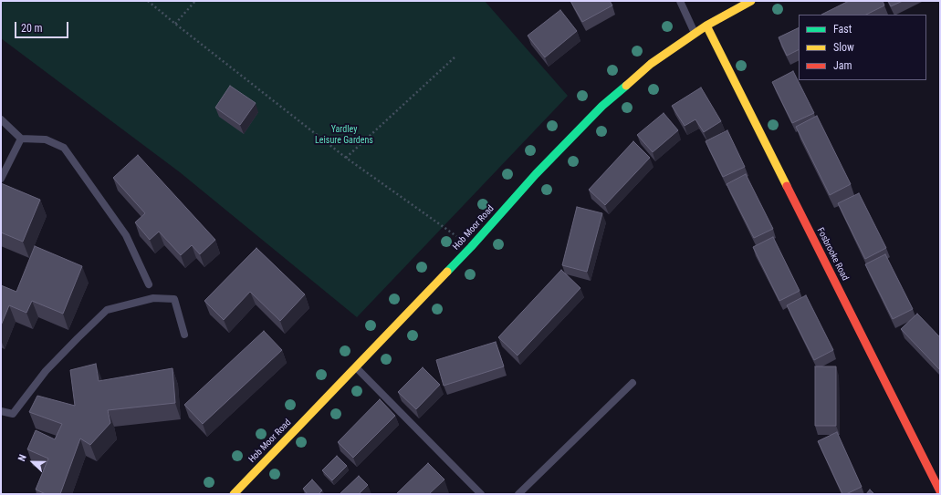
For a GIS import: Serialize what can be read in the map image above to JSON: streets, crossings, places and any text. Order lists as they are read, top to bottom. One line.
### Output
{"streets":{"street":["Hob Moor Road","Fosbrooke Road"]},"crossings":[["Hob Moor Road","Fosbrooke Road"]],"parks":["Yardley Leisure Gardens"],"legend":["Fast","Slow","Jam"],"scale_bar":"20 m","north":"left"}
